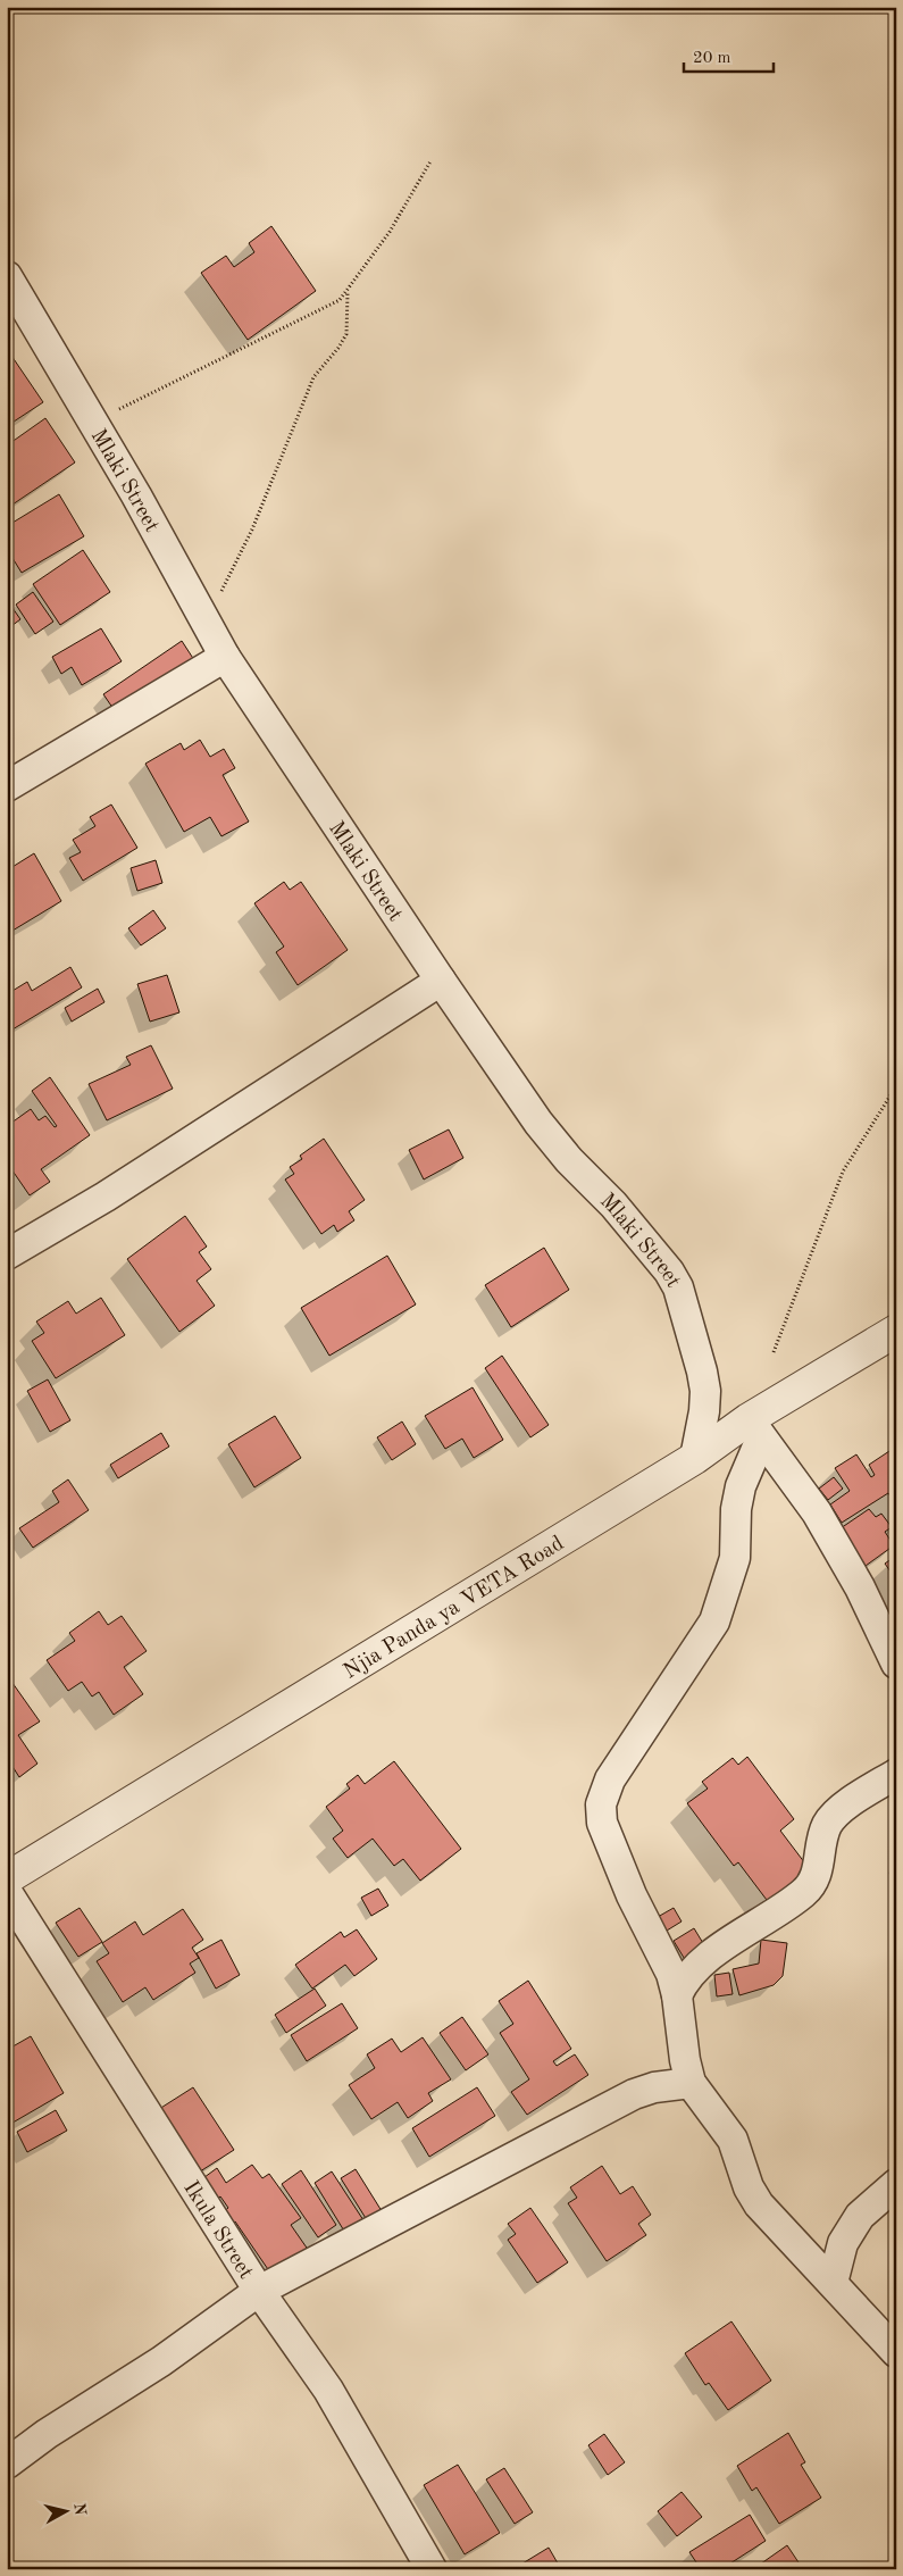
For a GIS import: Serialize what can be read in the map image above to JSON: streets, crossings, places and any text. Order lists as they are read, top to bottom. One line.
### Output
{"streets":{"street":["Mlaki Street","Njia Panda ya VETA Road","Ikula Street"]},"crossings":[["Mlaki Street","Njia Panda ya VETA Road"]],"scale_bar":"20 m","north":"right"}
